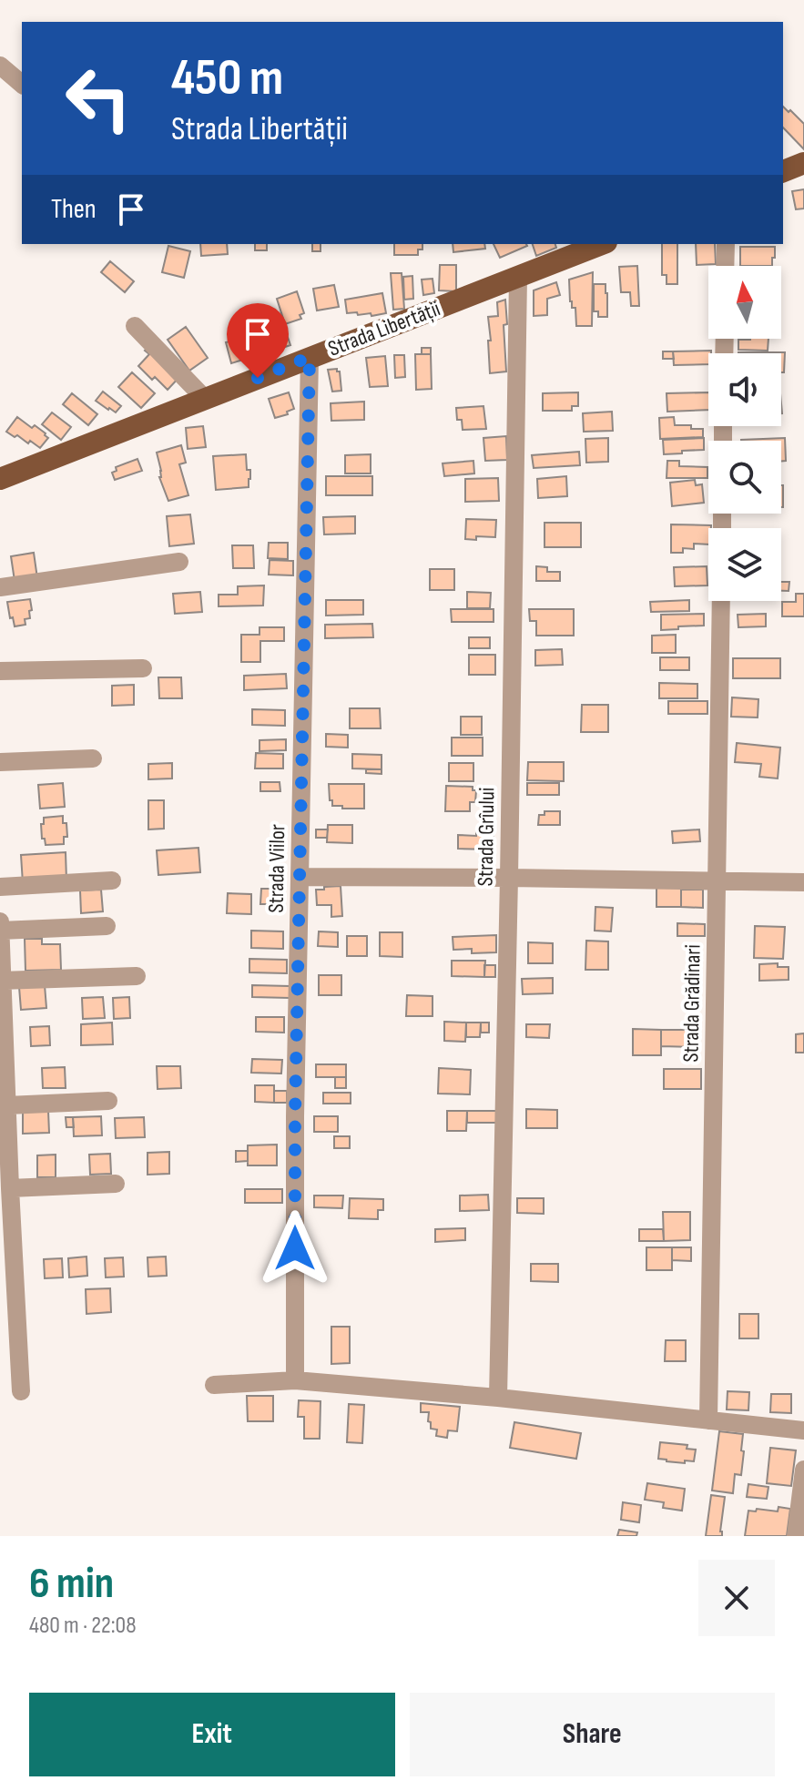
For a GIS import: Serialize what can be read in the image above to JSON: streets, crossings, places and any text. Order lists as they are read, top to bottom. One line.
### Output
{"streets":{"main road":["Strada Libertății"],"street":["Strada Grîului","Strada Viilor","Strada Grădinari"]},"crossings":[["Strada Libertății","Strada Grîului"],["Strada Libertății","Strada Viilor"]],"north":"top","page":{"turn":["450 m","Strada Libertății"],"then":"Then","heading":["6 min","480 m · 22:08"],"buttons":["Exit","Share"]}}
